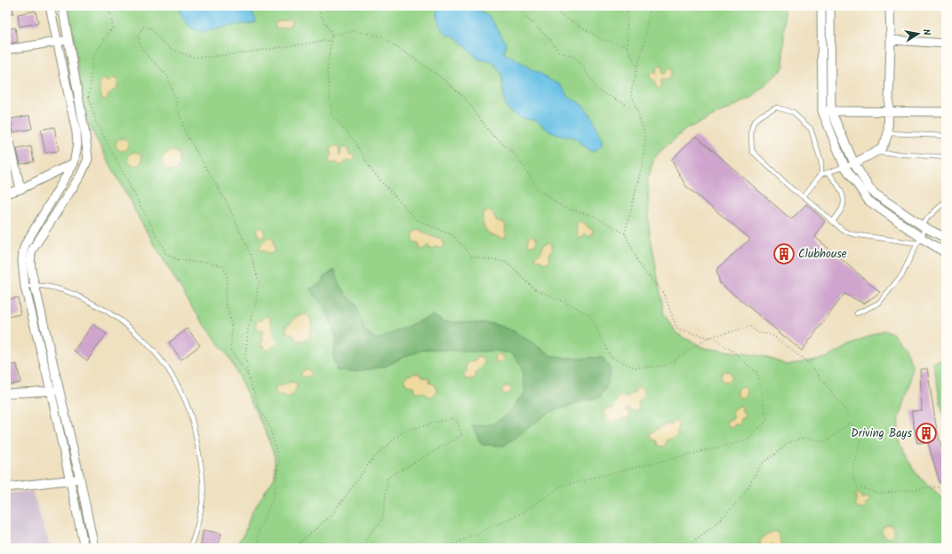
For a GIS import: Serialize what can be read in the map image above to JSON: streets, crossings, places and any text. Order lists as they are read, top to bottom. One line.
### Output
{"places":{"building":["Clubhouse","Driving Bays"]},"north":"right"}
